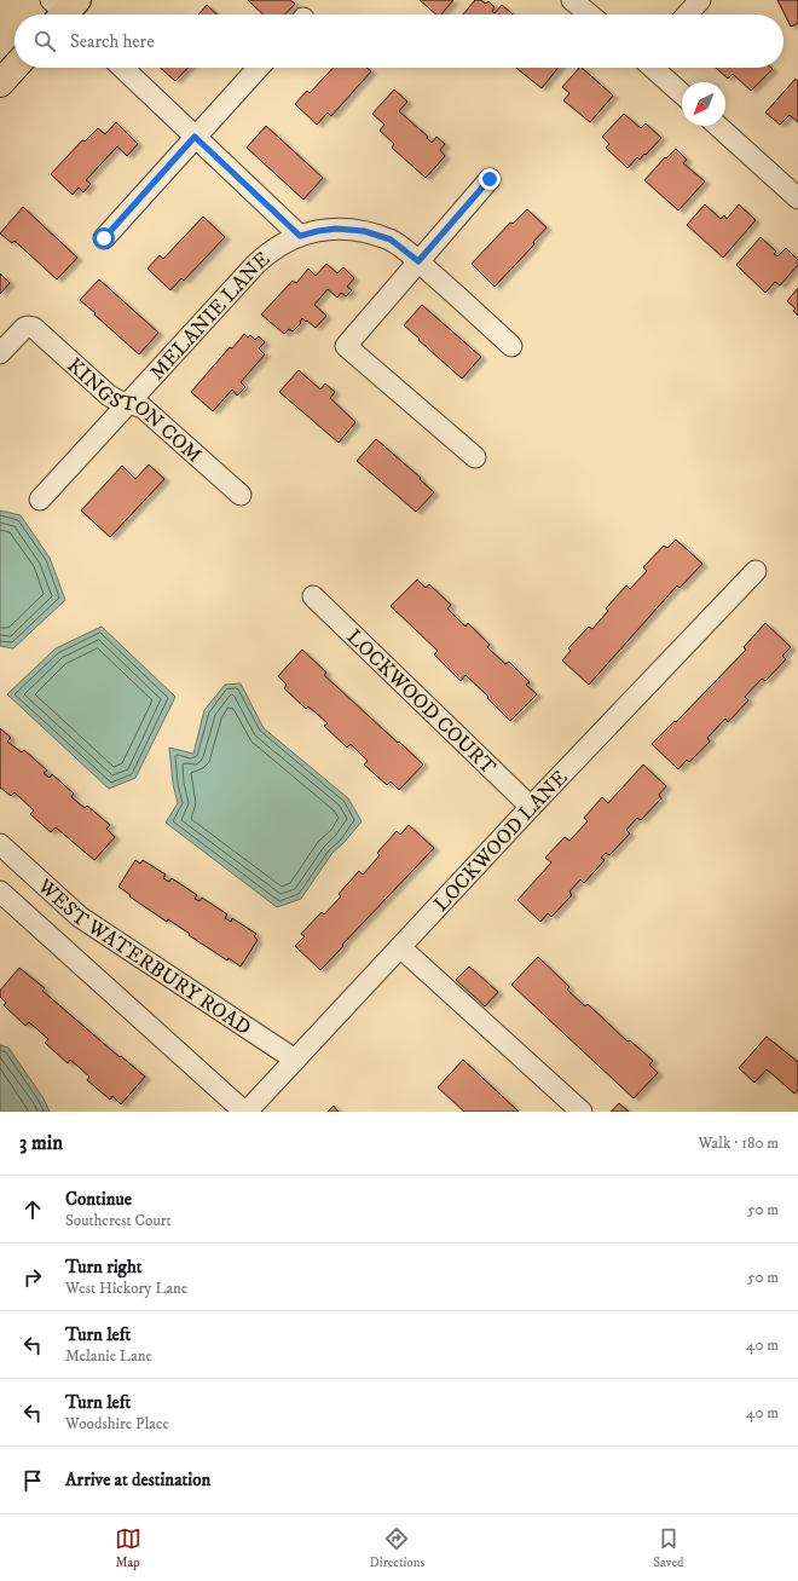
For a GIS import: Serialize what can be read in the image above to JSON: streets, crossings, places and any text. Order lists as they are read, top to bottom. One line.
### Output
{"streets":{"street":["MELANIE LANE","KINGSTON COM","LOCKWOOD COURT","LOCKWOOD LANE","WEST WATERBURY ROAD"]},"crossings":[["MELANIE LANE","KINGSTON COM"],["LOCKWOOD COURT","LOCKWOOD LANE"],["LOCKWOOD LANE","WEST WATERBURY ROAD"]],"north":"bottom left","page":{"search":"Search here","heading":["3 min","Walk · 180 m"],"list":[["Continue","Southcrest Court","50 m"],["Turn right","West Hickory Lane","50 m"],["Turn left","Melanie Lane","40 m"],["Turn left","Woodshire Place","40 m"],"Arrive at destination"],"nav":["Map","Directions","Saved"]}}
